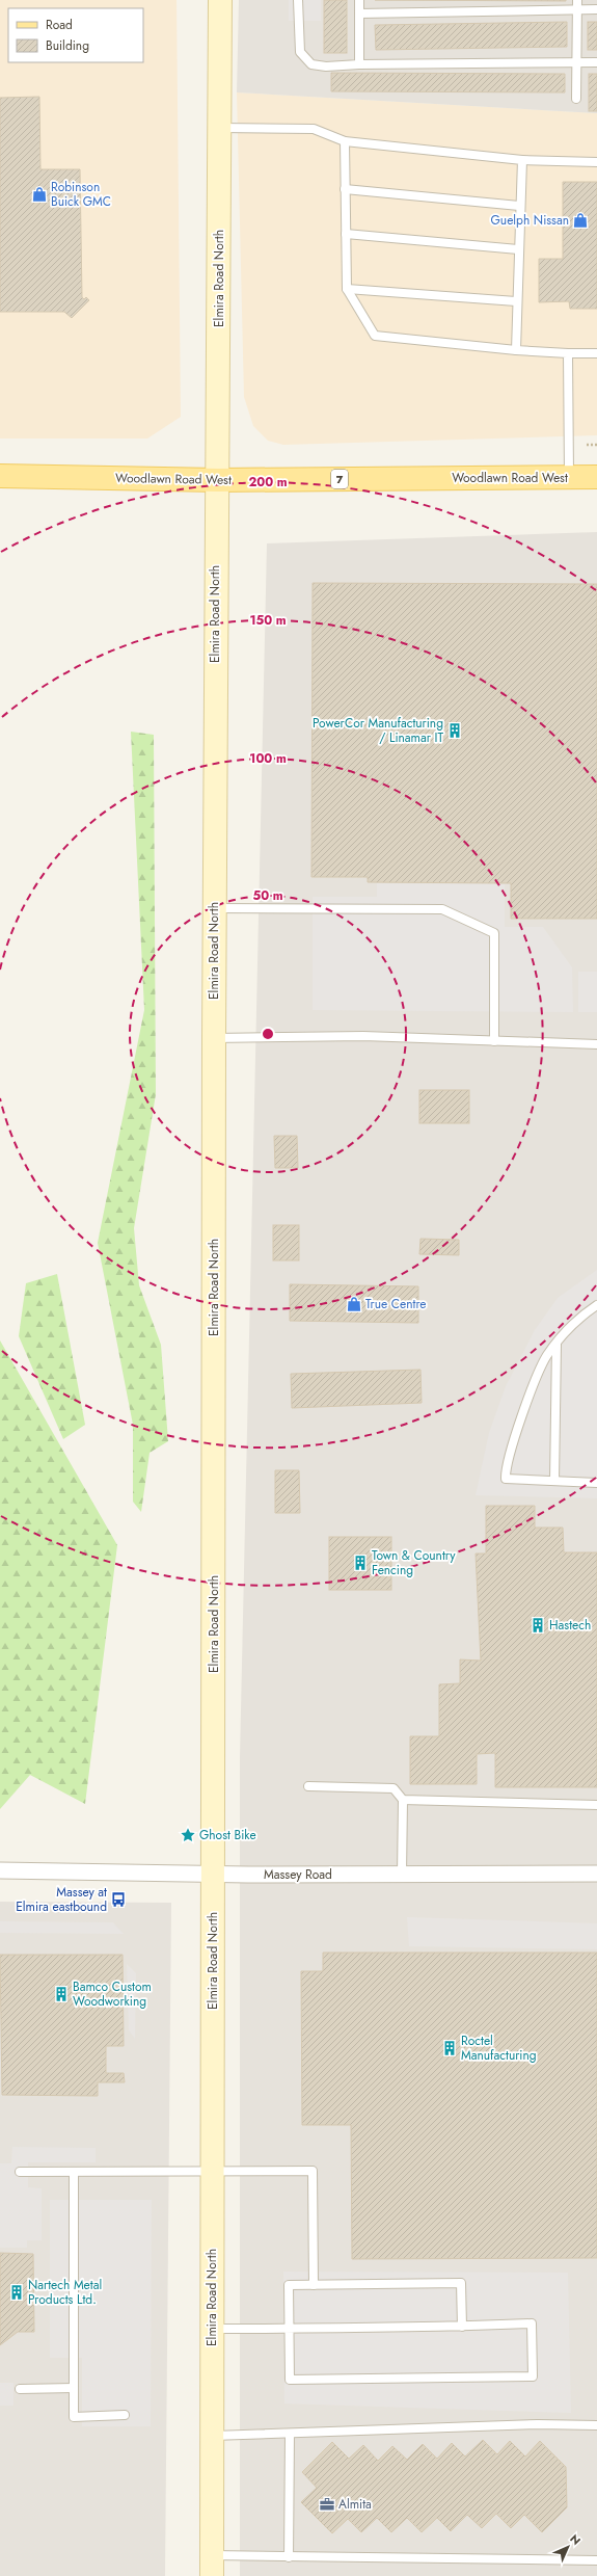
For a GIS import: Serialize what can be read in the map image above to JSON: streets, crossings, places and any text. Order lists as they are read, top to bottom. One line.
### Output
{"streets":{"main road":["Elmira Road North","Woodlawn Road West","7"],"street":["Massey Road"]},"crossings":[["Elmira Road North","Woodlawn Road West"],["Elmira Road North","Massey Road"]],"places":{"shop":["Robinson Buick GMC","Guelph Nissan","True Centre"],"building":["PowerCor Manufacturing / Linamar IT","Town & Country Fencing","Hastech","Bamco Custom Woodworking","Roctel Manufacturing","Nartech Metal Products Ltd."],"place":["Ghost Bike"],"bus stop":["Massey at Elmira eastbound"],"office":["Almita"]},"legend":["Road","Building"],"north":"top right","rings":["200 m","150 m","100 m","50 m"]}
